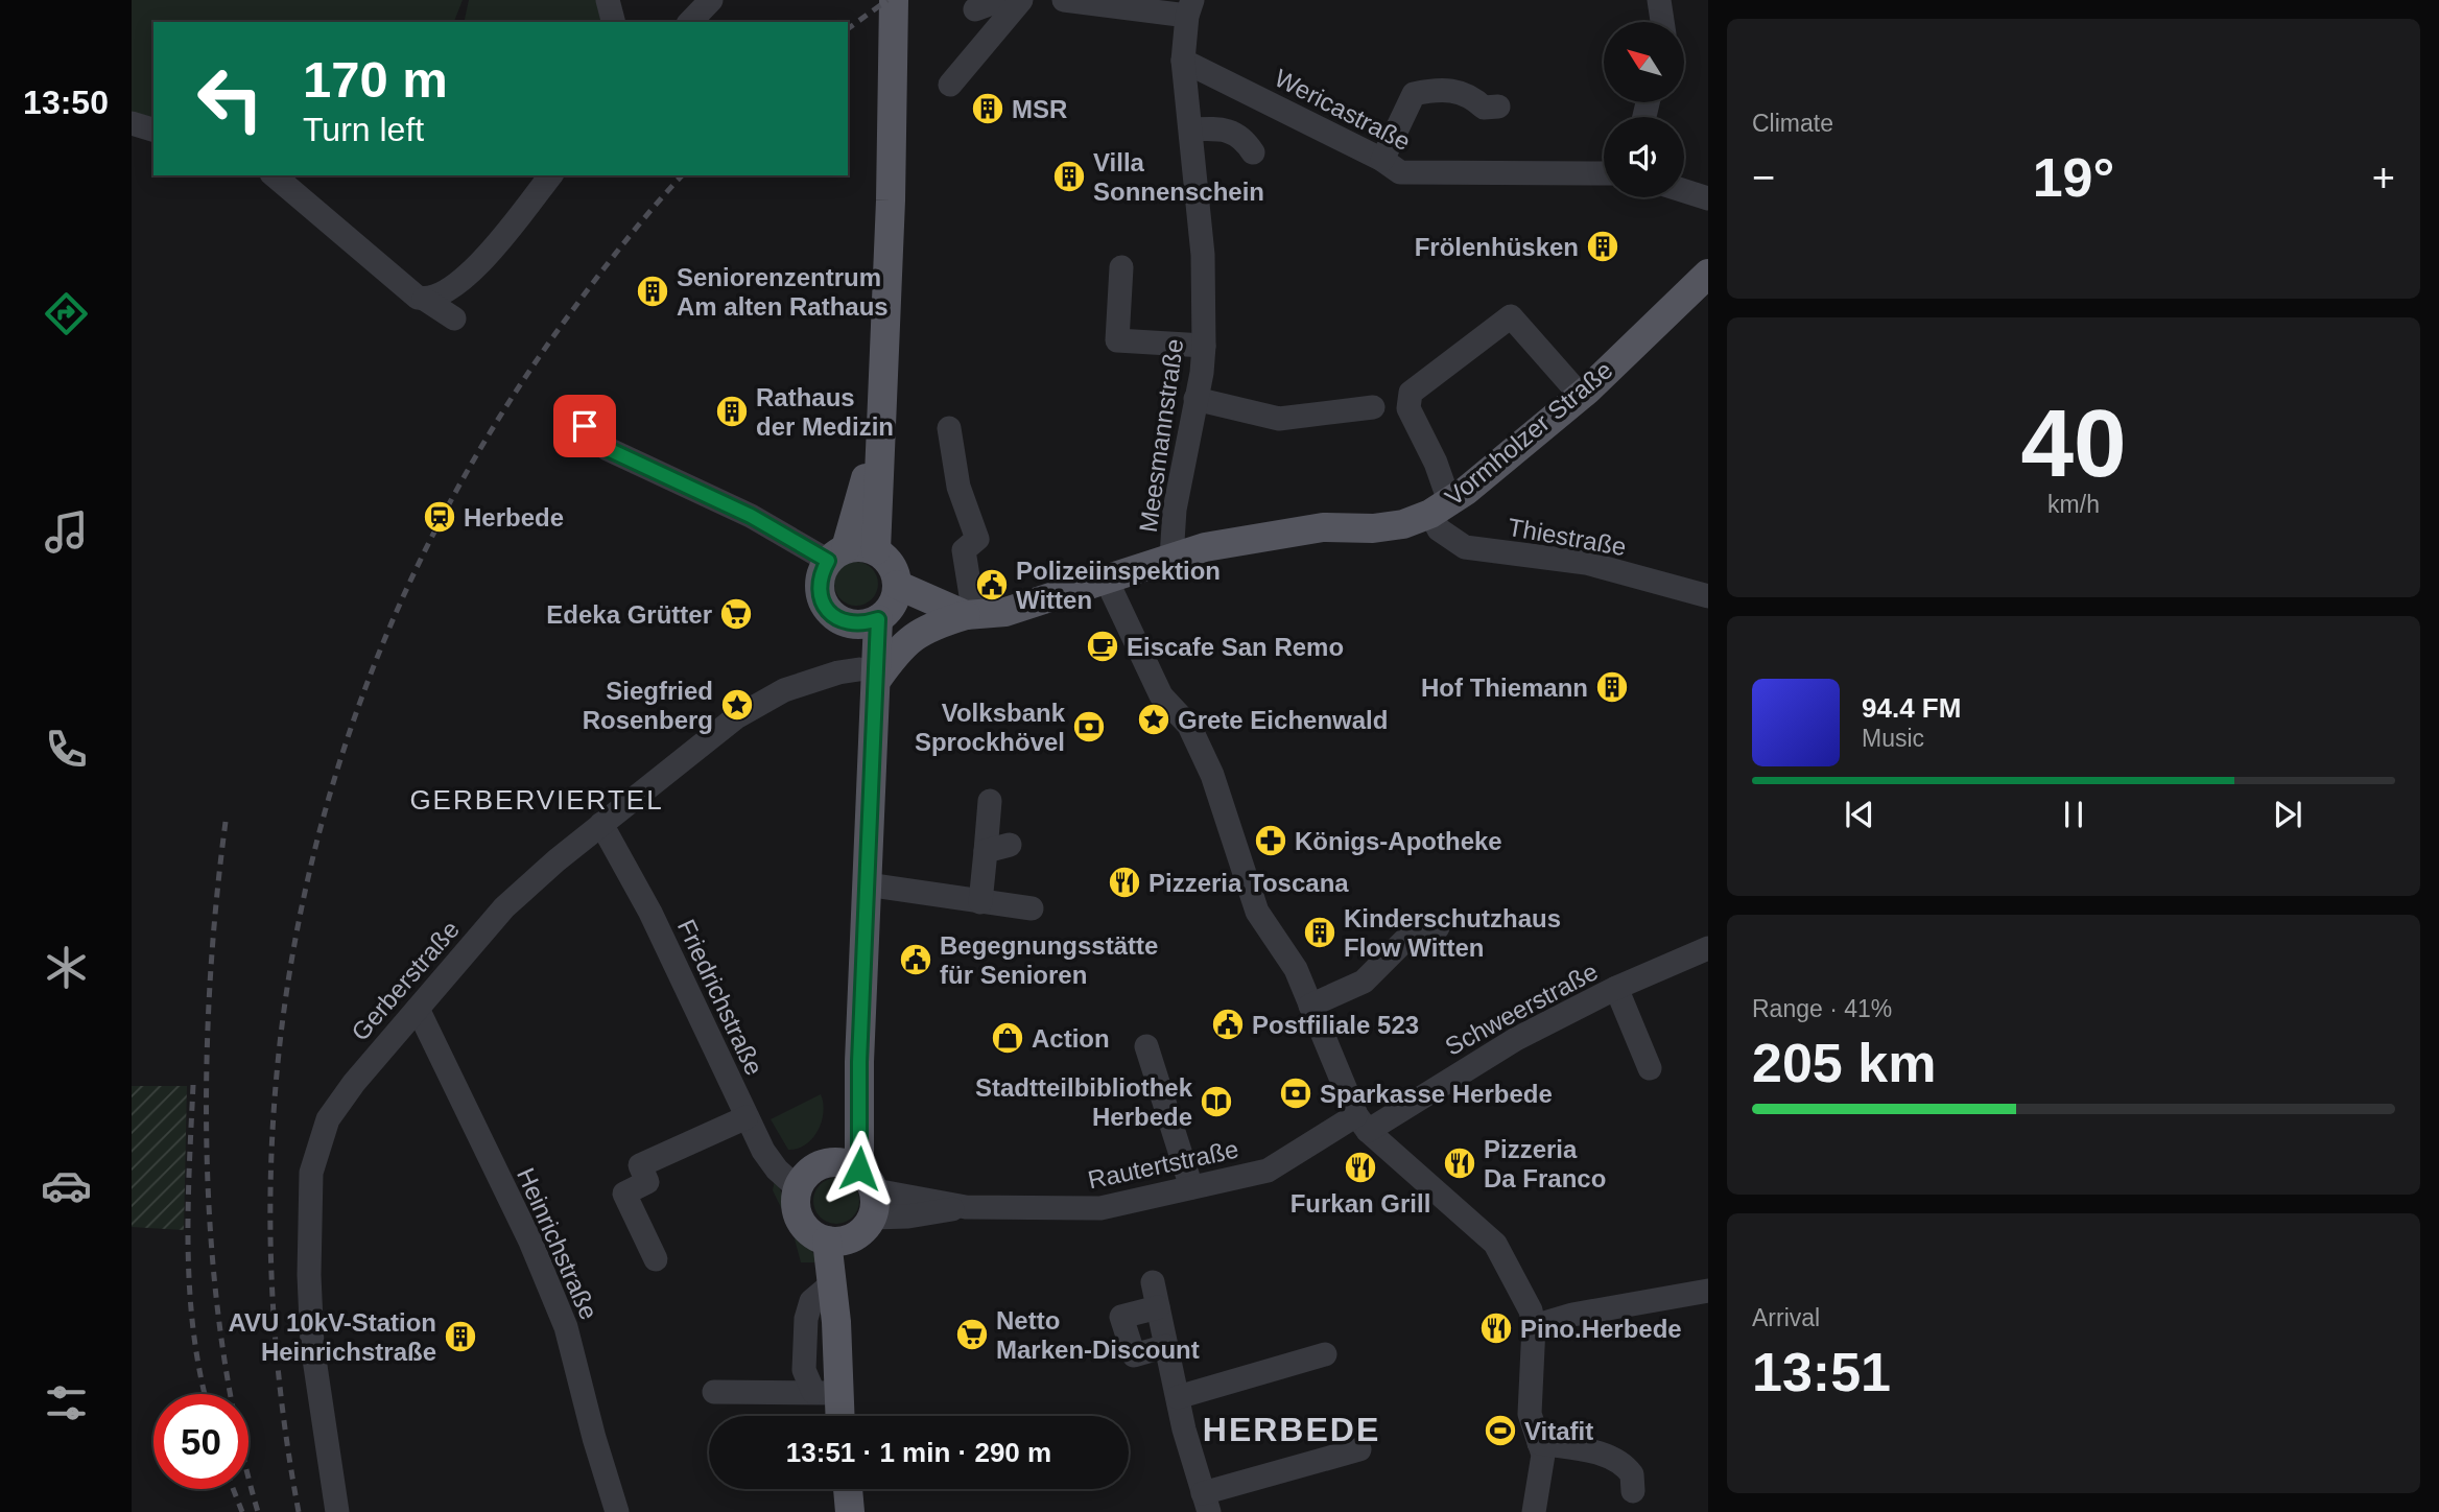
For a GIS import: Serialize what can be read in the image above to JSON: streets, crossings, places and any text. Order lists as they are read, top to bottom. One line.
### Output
{"streets":{"main road":["Vormholzer Straße"],"street":["Wericastraße","Meesmannstraße","Thiestraße","Gerberstraße","Friedrichstraße","Schweerstraße","Rautertstraße","Heinrichstraße"]},"crossings":[["Wericastraße","Meesmannstraße"],["Vormholzer Straße","Meesmannstraße"],["Vormholzer Straße","Thiestraße"],["Gerberstraße","Friedrichstraße"],["Gerberstraße","Heinrichstraße"],["Schweerstraße","Rautertstraße"]],"districts":["GERBERVIERTEL","HERBEDE"],"places":{"building":["MSR","Villa Sonnenschein","Frölenhüsken","Seniorenzentrum Am alten Rathaus","Rathaus der Medizin","Hof Thiemann","Kinderschutzhaus Flow Witten","AVU 10kV-Station Heinrichstraße"],"station":["Herbede"],"public building":["Polizeiinspektion Witten","Begegnungsstätte für Senioren","Postfiliale 523"],"supermarket":["Edeka Grütter","Netto Marken-Discount"],"cafe":["Eiscafe San Remo"],"place":["Siegfried Rosenberg","Grete Eichenwald"],"bank":["Volksbank Sprockhövel","Sparkasse Herbede"],"pharmacy":["Königs-Apotheke"],"restaurant":["Pizzeria Toscana","Pizzeria Da Franco","Furkan Grill","Pino.Herbede"],"shop":["Action"],"library":["Stadtteilbibliothek Herbede"],"sports":["Vitafit"]},"north":"top left","page":{"tabs":"13:50","tile":["Climate",["40","km/h"],["Range · 41%","205 km"],["Arrival","13:51"]],"turn":["170 m","Turn left"],"heat":["−","19°","+"],"song":["94.4 FM","Music"],"limit":"50","trip":"13:51 · 1 min · 290 m"}}
